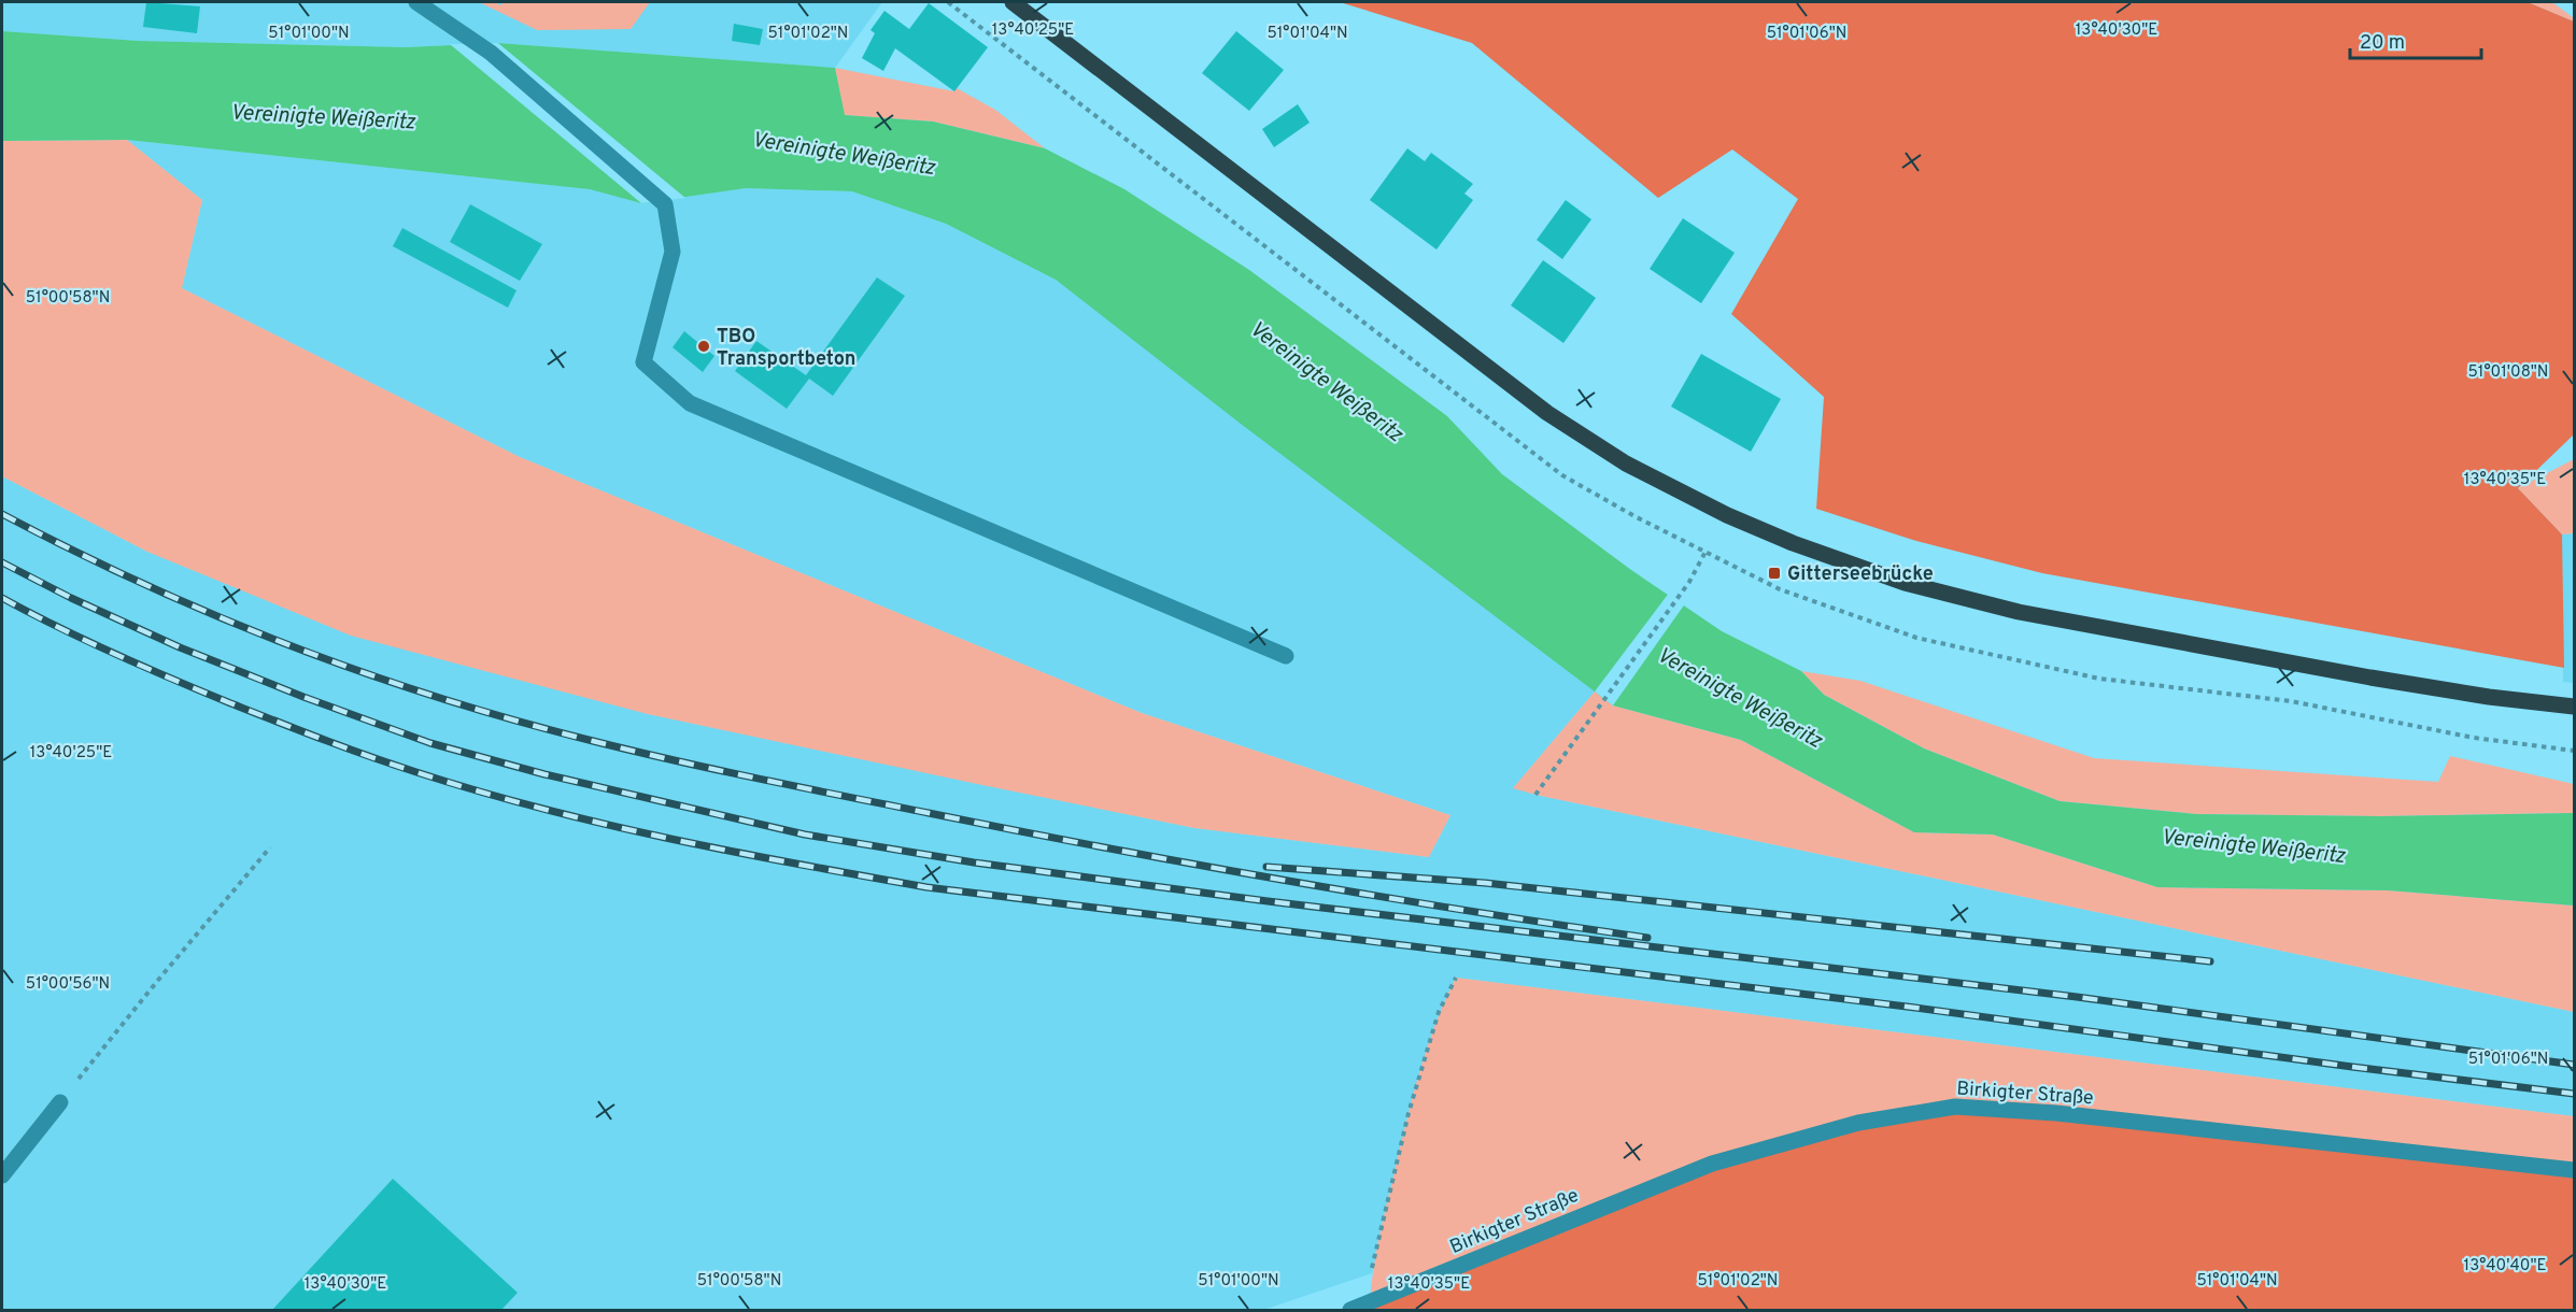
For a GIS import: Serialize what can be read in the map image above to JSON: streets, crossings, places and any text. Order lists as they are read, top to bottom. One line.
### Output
{"streets":{"street":["Birkigter Straße"]},"water":["Vereinigte Weißeritz"],"places":{"other":["TBO Transportbeton"],"transit":["Gitterseebrücke"]},"scale_bar":"20 m","coordinates":["13°40'25\"E","13°40'30\"E","51°01'00\"N","51°01'02\"N","51°01'04\"N","51°01'06\"N","51°00'58\"N","51°01'08\"N","13°40'35\"E","51°00'56\"N","13°40'40\"E"]}
